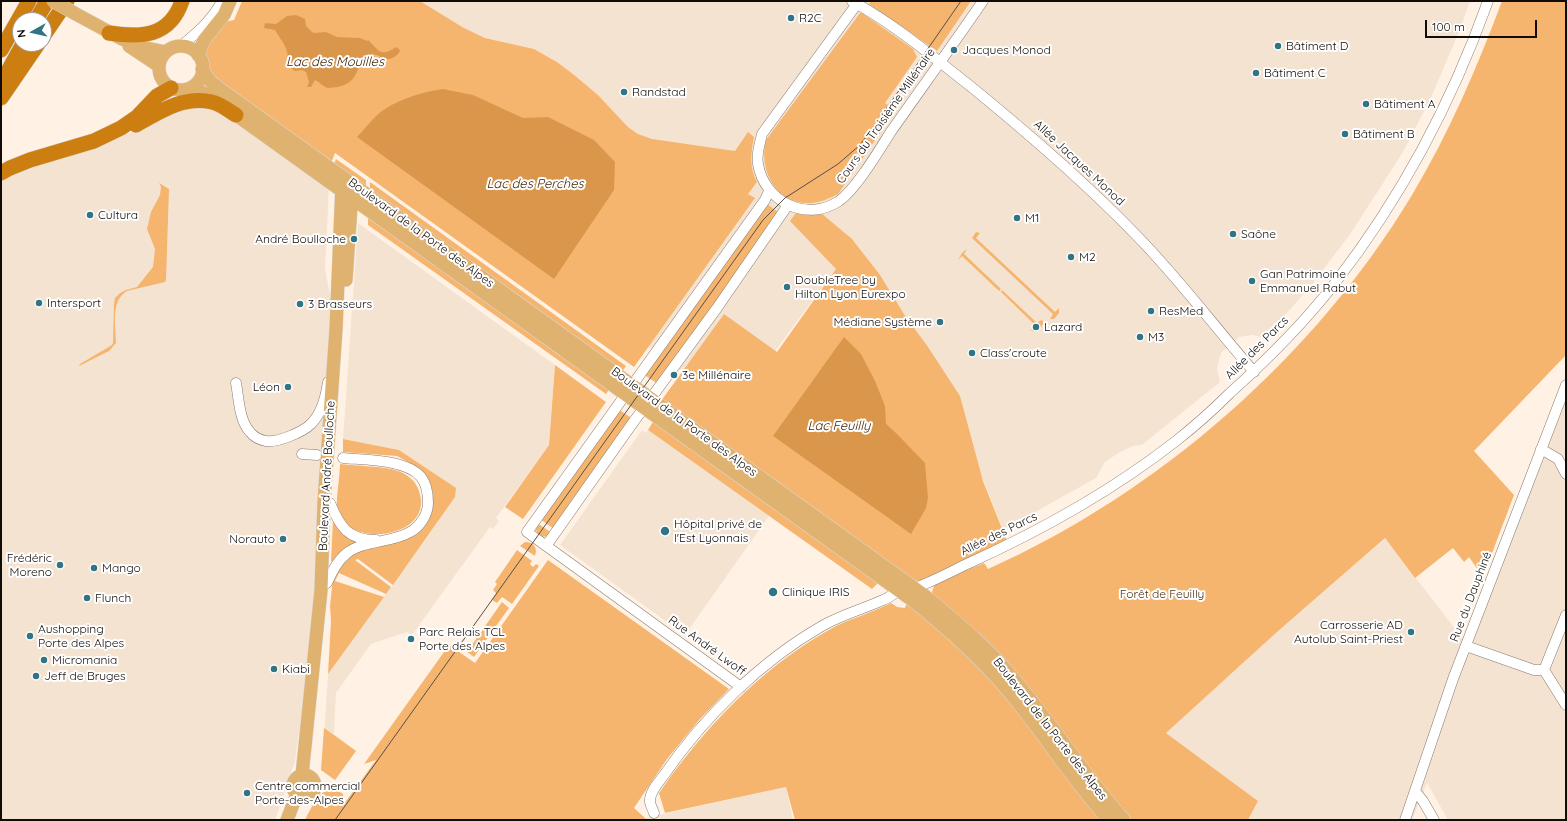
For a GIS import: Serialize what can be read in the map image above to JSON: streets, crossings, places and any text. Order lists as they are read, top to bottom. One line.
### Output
{"streets":{"main road":["Boulevard de la Porte des Alpes","Boulevard André Boulloche"],"street":["Cours du Troisième Millénaire","Allée Jacques Monod","Allée des Parcs","Rue du Dauphiné","Rue André Lwoff"]},"crossings":[["Cours du Troisième Millénaire","Allée Jacques Monod"],["Allée Jacques Monod","Allée des Parcs"],["Boulevard de la Porte des Alpes","Allée des Parcs"],["Boulevard de la Porte des Alpes","Boulevard André Boulloche"],["Boulevard de la Porte des Alpes","Rue André Lwoff"]],"water":["Lac des Mouilles","Lac des Perches","Lac Feuilly"],"parks":["Forêt de Feuilly"],"places":["R2C","Bâtiment D","Jacques Monod","Bâtiment C","Randstad","Bâtiment A","Bâtiment B","Cultura","M1","Saône","André Boulloche","M2","Gan Patrimoine Emmanuel Rabut","DoubleTree by Hilton Lyon Eurexpo","Intersport","3 Brasseurs","ResMed","Médiane Système","Lazard","M3","Class'croute","3e Millénaire","Léon","Hôpital privé de l'Est Lyonnais","Norauto","Frédéric Moreno","Mango","Clinique IRIS","Flunch","Carrosserie AD Autolub Saint-Priest","Aushopping Porte des Alpes","Parc Relais TCL Porte des Alpes","Micromania","Kiabi","Jeff de Bruges","Centre commercial Porte-des-Alpes"],"scale_bar":"100 m","north":"left"}
